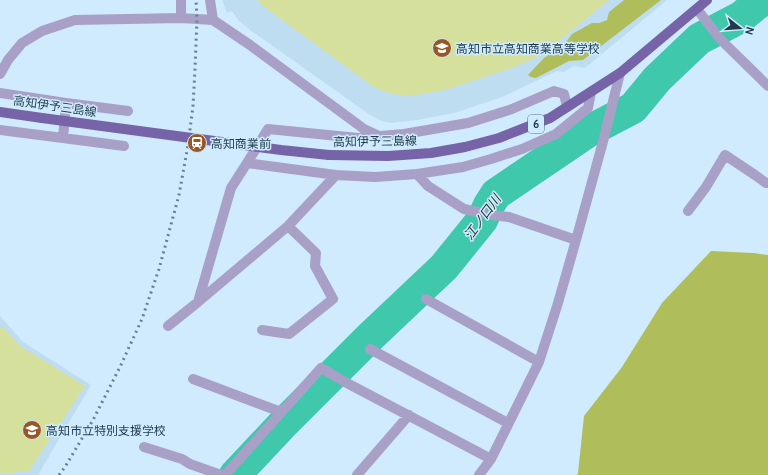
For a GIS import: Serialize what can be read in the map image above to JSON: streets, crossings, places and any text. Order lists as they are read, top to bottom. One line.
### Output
{"streets":{"main road":["高知伊予三島線","6"]},"water":["江ノ口川"],"places":{"school or university":["高知市立高知商業高等学校","高知市立特別支援学校"],"station":["高知商業前"]},"north":"right"}
